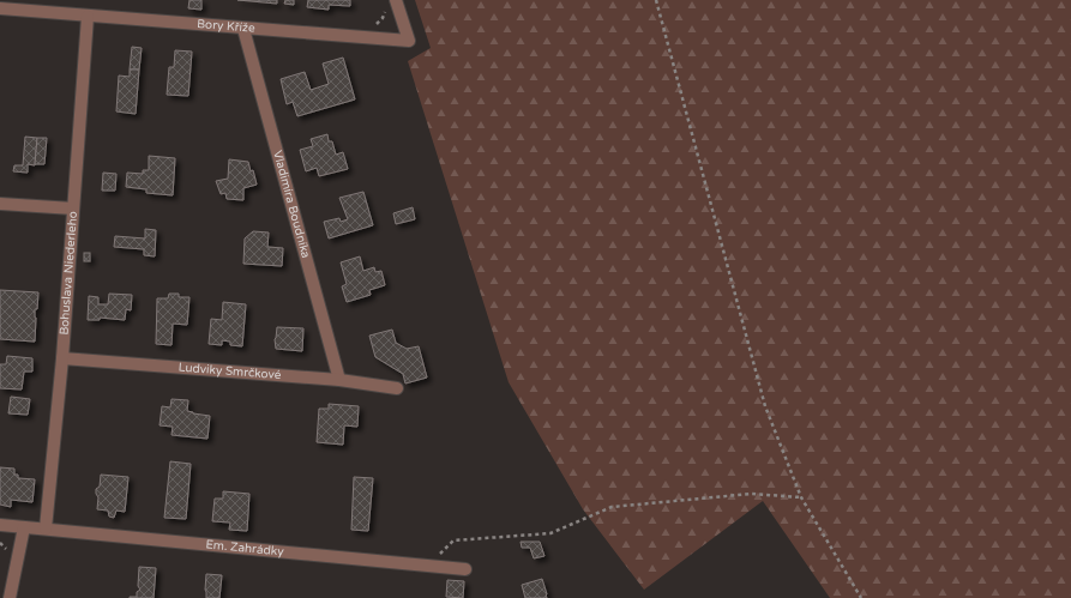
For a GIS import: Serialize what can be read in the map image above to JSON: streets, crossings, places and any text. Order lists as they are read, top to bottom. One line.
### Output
{"streets":{"street":["Bory Kříže","Vladimíra Boudníka","Bohuslava Niederleho","Ludviky Smrčkové","Em. Zahrádky"]},"crossings":[["Bory Kříže","Vladimíra Boudníka"],["Bory Kříže","Bohuslava Niederleho"],["Vladimíra Boudníka","Ludviky Smrčkové"],["Bohuslava Niederleho","Ludviky Smrčkové"],["Bohuslava Niederleho","Em. Zahrádky"]]}
